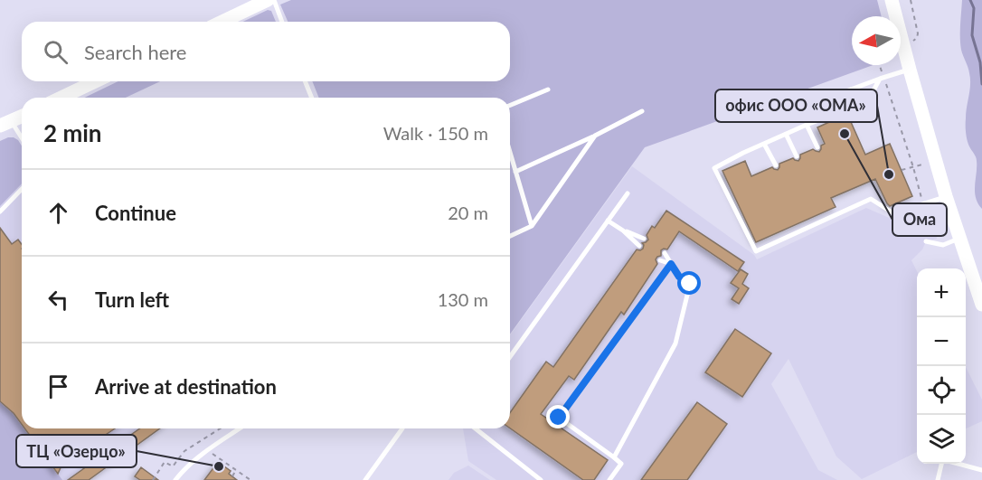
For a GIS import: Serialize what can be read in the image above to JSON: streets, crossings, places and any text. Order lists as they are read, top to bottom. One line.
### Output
{"places":["Ома","офис ООО «ОМА»","ТЦ «Озерцо»"],"north":"left","page":{"search":"Search here","heading":["2 min","Walk · 150 m"],"list":[["Continue","20 m"],["Turn left","130 m"],"Arrive at destination"],"map_buttons":["+","−"]}}
